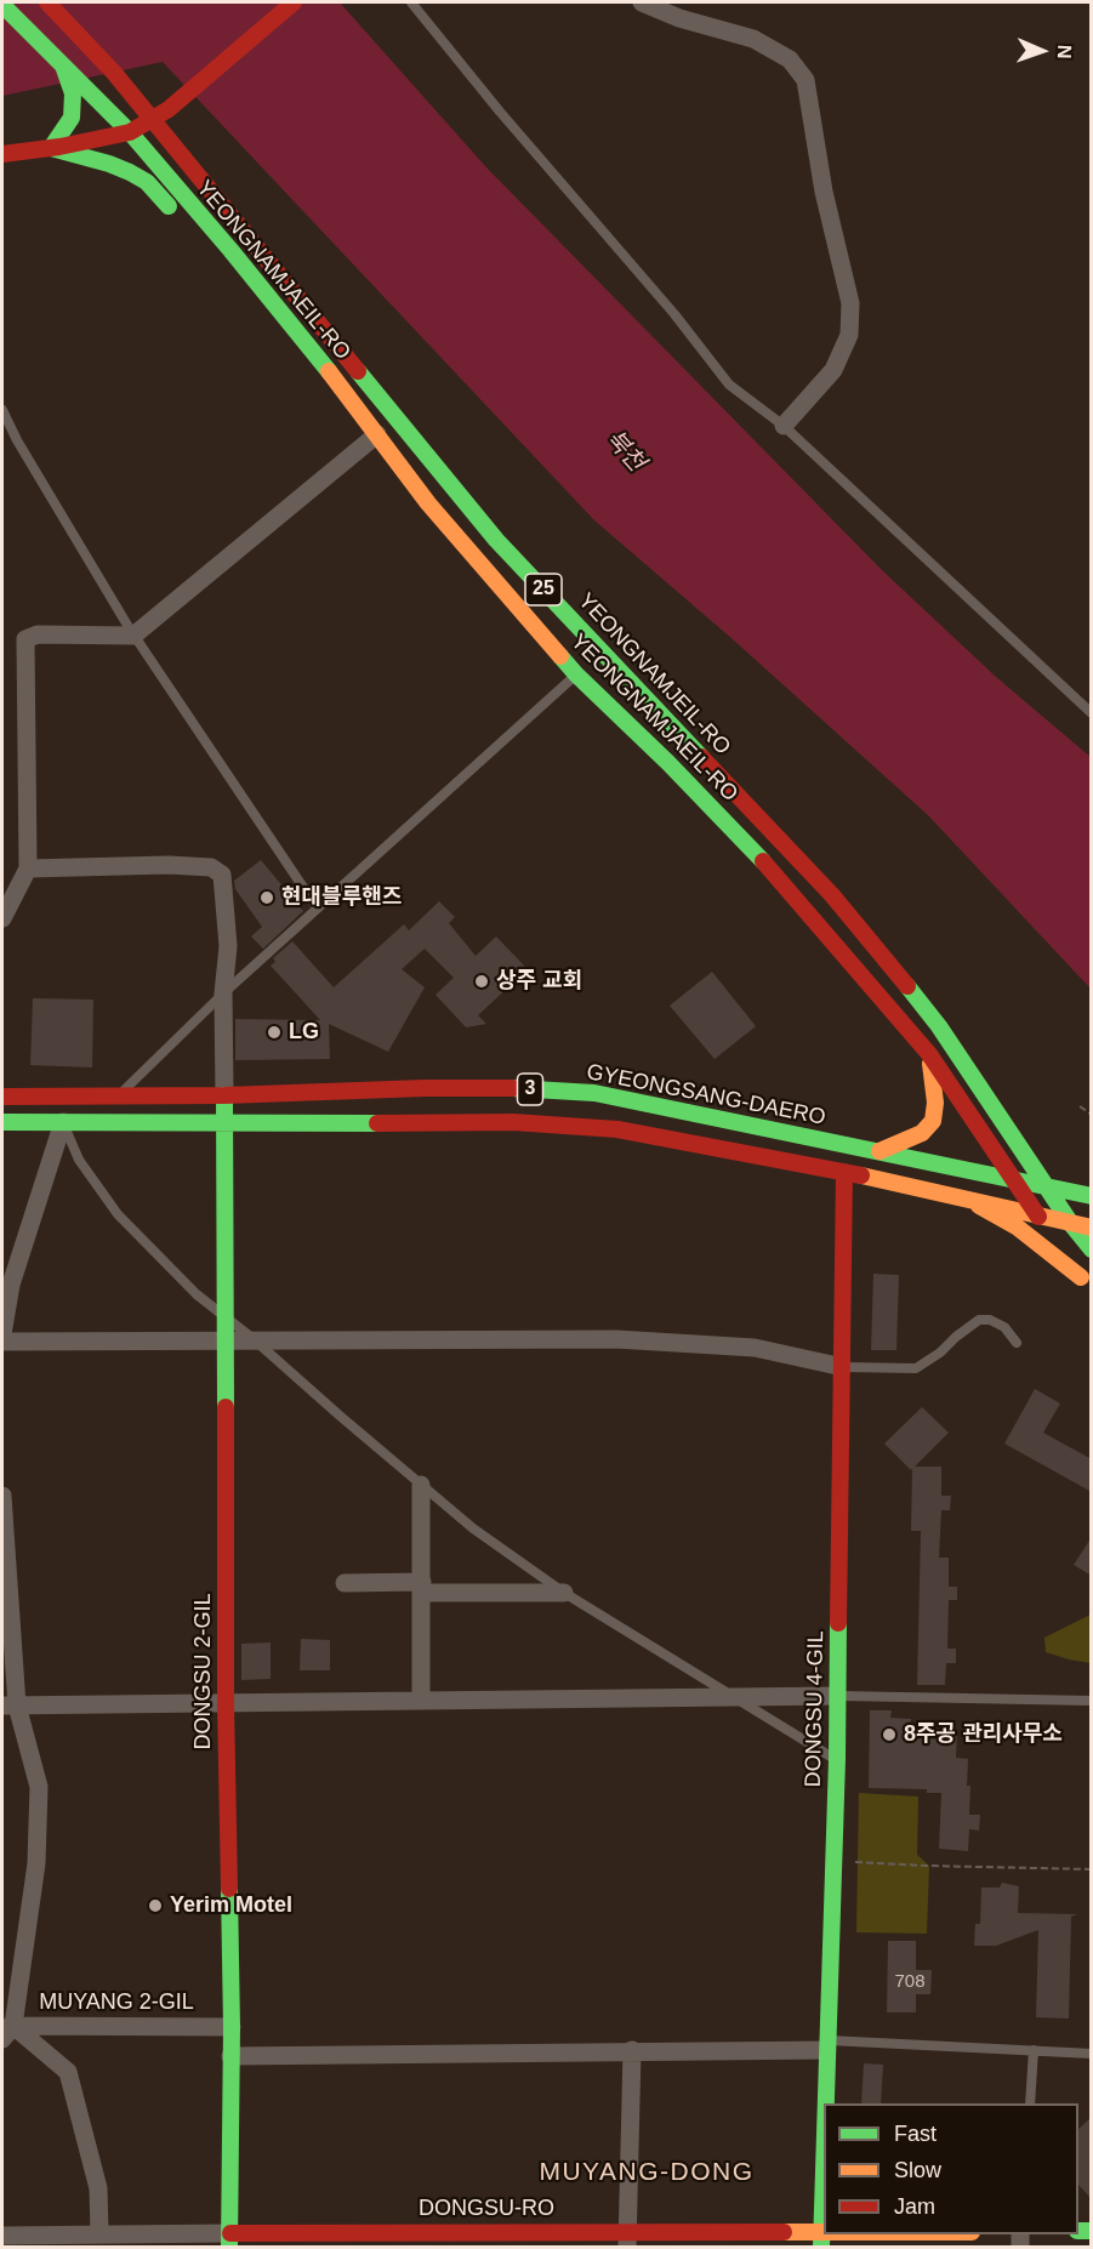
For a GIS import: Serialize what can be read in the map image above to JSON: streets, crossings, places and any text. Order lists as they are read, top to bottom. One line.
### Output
{"streets":{"main road":["YEONGNAMJAEIL-RO","25","YEONGNAMJEIL-RO","3","GYEONGSANG-DAERO","DONGSU 2-GIL","DONGSU 4-GIL","DONGSU-RO"],"street":["MUYANG 2-GIL"]},"crossings":[["YEONGNAMJAEIL-RO","3"],["YEONGNAMJAEIL-RO","GYEONGSANG-DAERO"],["YEONGNAMJEIL-RO","3"],["YEONGNAMJEIL-RO","GYEONGSANG-DAERO"],["3","DONGSU 2-GIL"],["3","DONGSU 4-GIL"],["GYEONGSANG-DAERO","DONGSU 2-GIL"],["DONGSU 2-GIL","MUYANG 2-GIL"],["DONGSU 2-GIL","DONGSU-RO"],["DONGSU 4-GIL","DONGSU-RO"]],"districts":["MUYANG-DONG"],"water":["북천"],"places":["현대블루핸즈","상주 교회","LG","8주공 관리사무소","Yerim Motel"],"house_numbers":["708"],"legend":["Fast","Slow","Jam"],"north":"right"}
